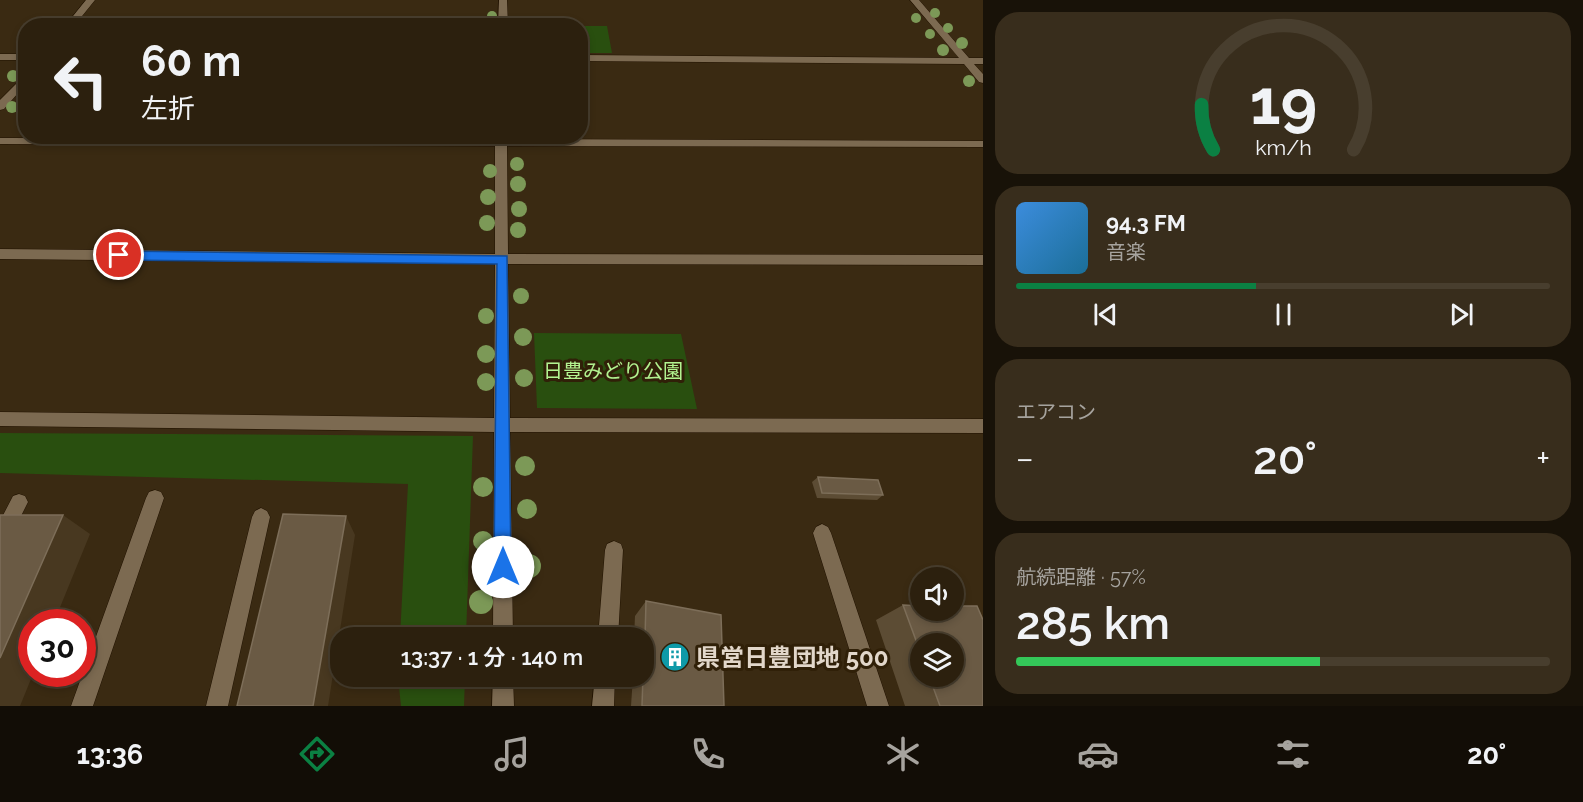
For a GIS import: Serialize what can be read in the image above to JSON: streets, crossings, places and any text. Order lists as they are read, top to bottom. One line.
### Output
{"parks":["日豊みどり公園"],"places":{"building":["県営日豊団地 500"]},"page":{"turn":["60 m","左折"],"song":["94.3 FM","音楽"],"tile":["エアコン",["航続距離 · 57%","285 km"]],"heat":["−","20°","+"],"limit":"30","trip":"13:37 · 1 分 · 140 m","tabs":["13:36","20°"],"gauge":["19","km/h"]}}
